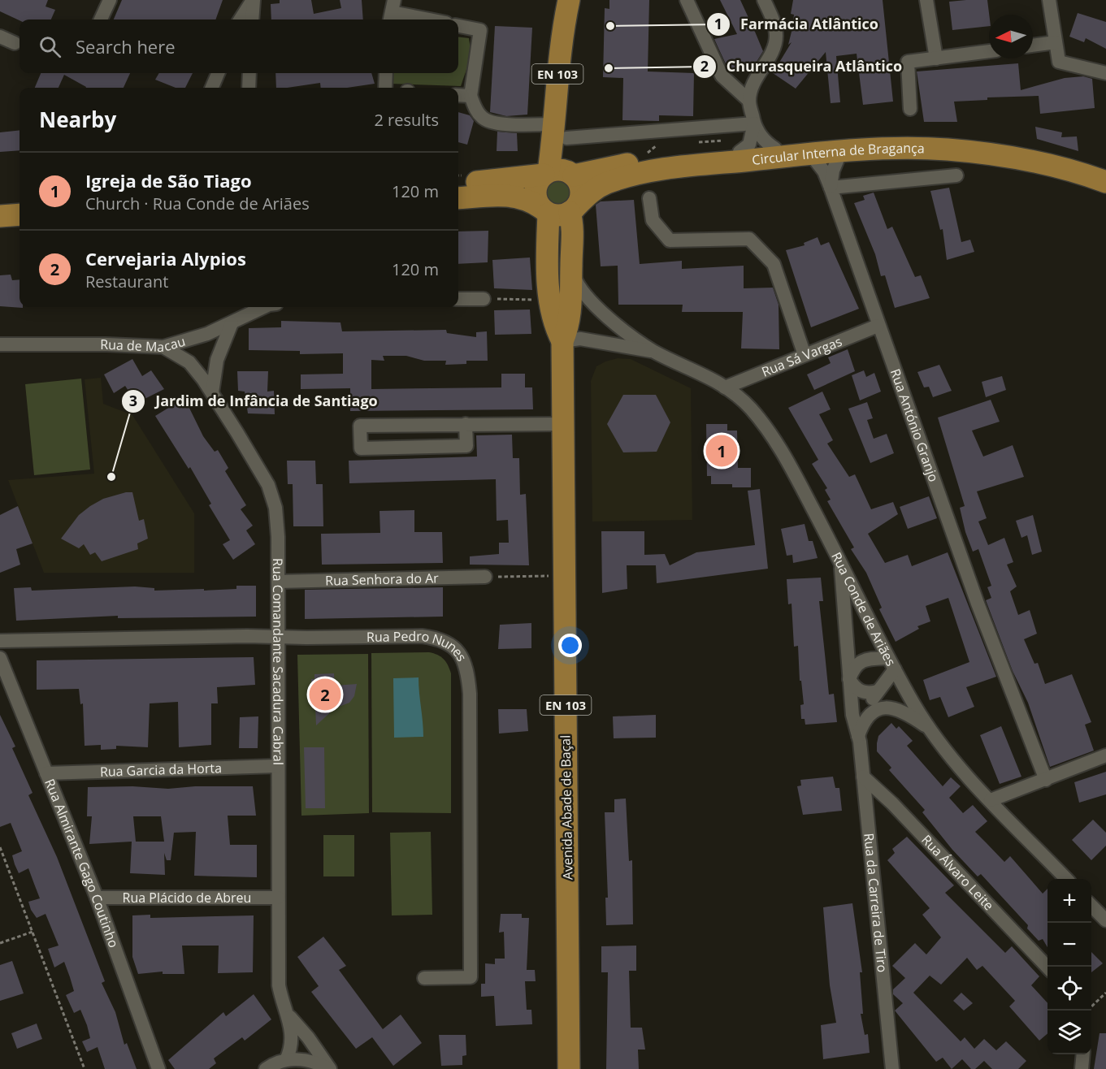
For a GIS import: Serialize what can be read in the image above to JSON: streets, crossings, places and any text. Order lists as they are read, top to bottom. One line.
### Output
{"streets":{"main road":["EN 103","Circular Interna de Bragança","Avenida Abade de Baçal"],"street":["Rua de Macau","Rua Sá Vargas","Rua António Granjo","Rua Senhora do Ar","Rua Conde de Ariães","Rua Pedro Nunes","Rua Comandante Sacadura Cabral","Rua Garcia da Horta","Rua Almirante Gago Coutinho","Rua Álvaro Leite","Rua Plácido de Abreu","Rua da Carreira de Tiro"]},"crossings":[["Circular Interna de Bragança","Rua António Granjo"],["Circular Interna de Bragança","Avenida Abade de Baçal"],["Rua de Macau","Rua Comandante Sacadura Cabral"],["Rua Sá Vargas","Rua António Granjo"],["Rua Sá Vargas","Rua Conde de Ariães"],["Rua Senhora do Ar","Rua Comandante Sacadura Cabral"],["Rua Conde de Ariães","Avenida Abade de Baçal"],["Rua Conde de Ariães","Rua da Carreira de Tiro"],["Rua Pedro Nunes","Rua Comandante Sacadura Cabral"],["Rua Comandante Sacadura Cabral","Rua Garcia da Horta"],["Rua Comandante Sacadura Cabral","Rua Plácido de Abreu"],["Rua Garcia da Horta","Rua Almirante Gago Coutinho"],["Rua Almirante Gago Coutinho","Rua Plácido de Abreu"],["Rua Álvaro Leite","Rua da Carreira de Tiro"]],"places":["Farmácia Atlântico","Churrasqueira Atlântico","Jardim de Infância de Santiago"],"north":"left","page":{"search":"Search here","heading":["Nearby","2 results"],"list":[{"mark":"1","name":"Igreja de São Tiago","note":"Church · Rua Conde de Ariães","value":"120 m"},{"mark":"2","name":"Cervejaria Alypios","note":"Restaurant","value":"120 m"}],"pins":["1","2"],"map_buttons":["+","−"]}}
